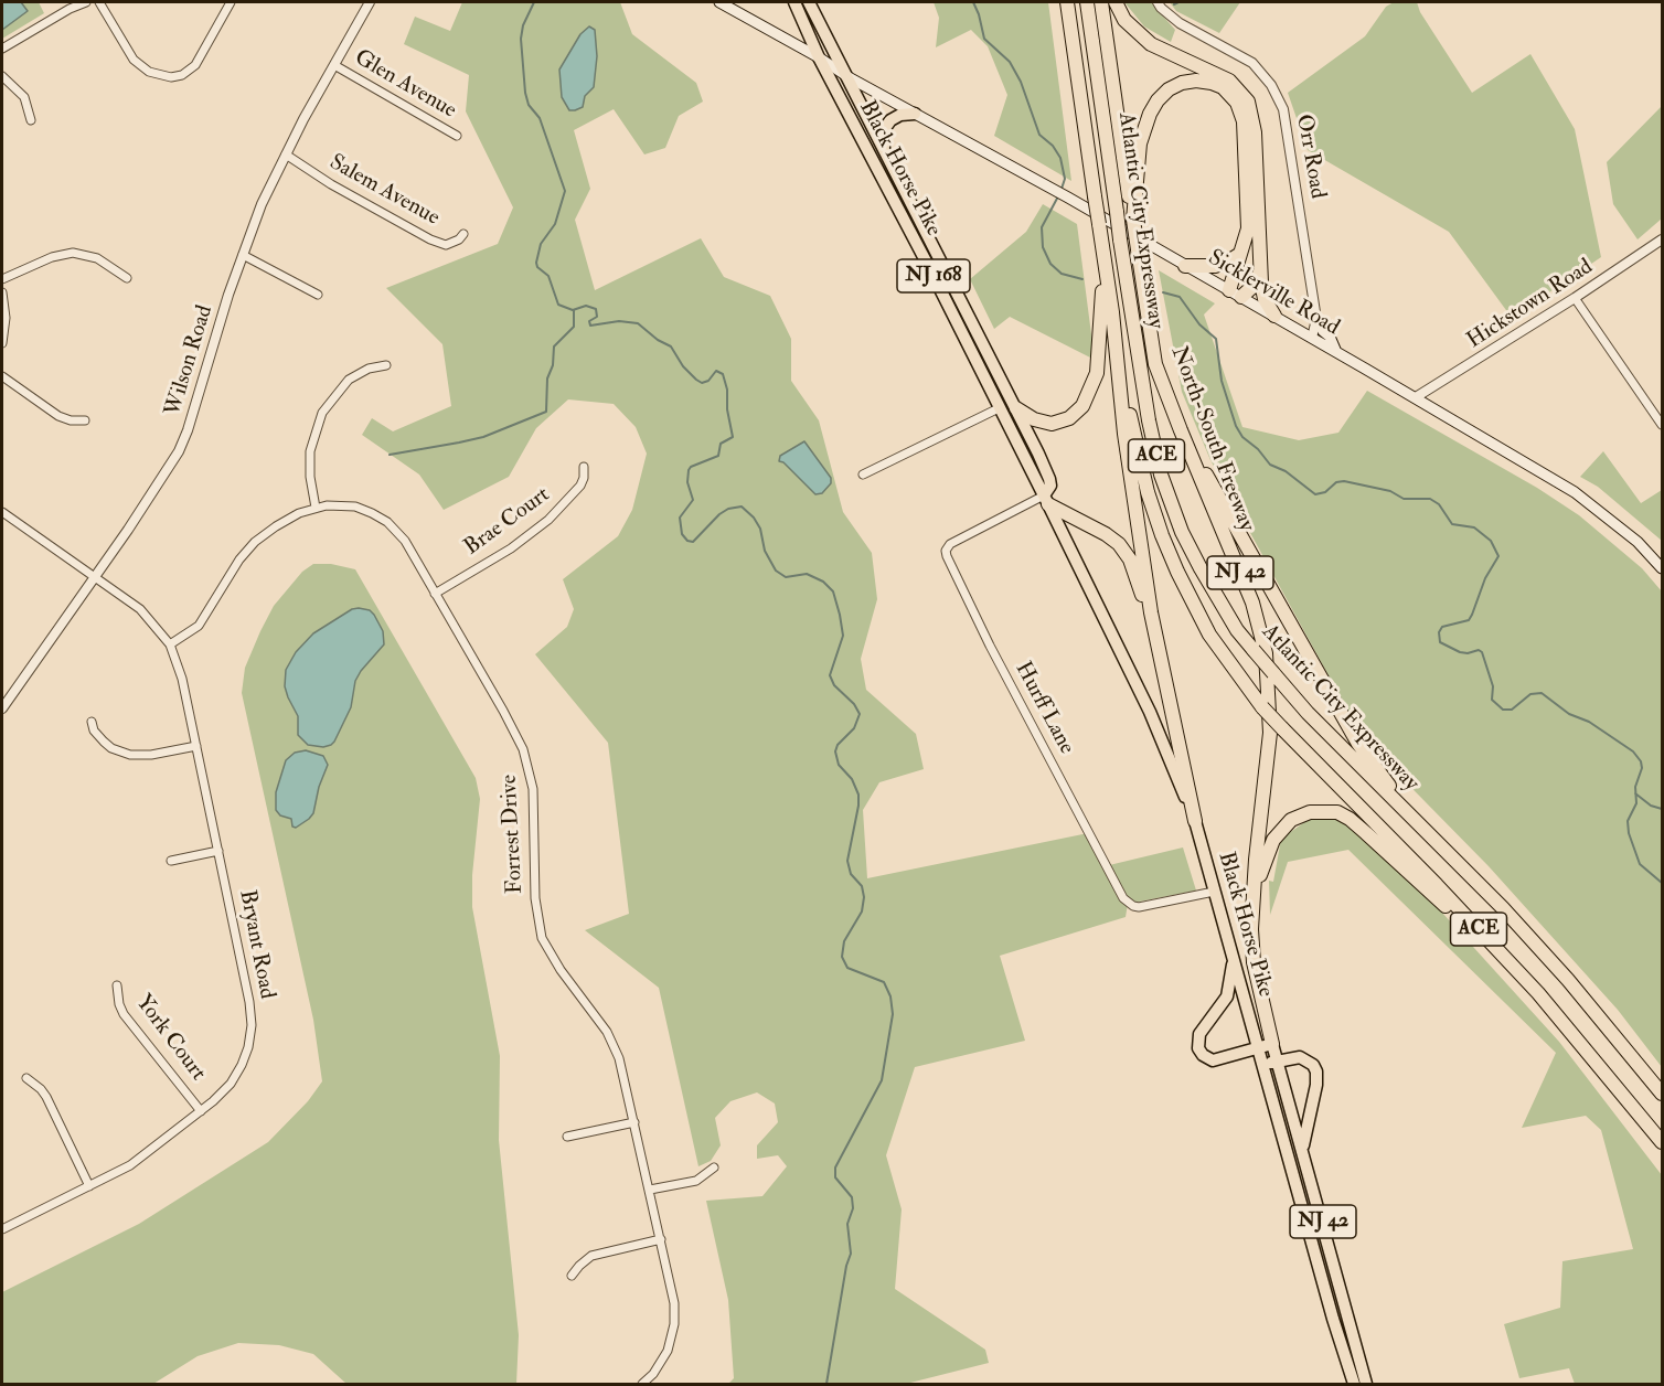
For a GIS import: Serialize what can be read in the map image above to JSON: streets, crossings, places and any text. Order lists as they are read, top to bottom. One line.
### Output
{"streets":{"highway":["Atlantic City Expressway","North-South Freeway","ACE","NJ 42"],"main road":["Black Horse Pike","NJ 168","Sicklerville Road"],"street":["Glen Avenue","Orr Road","Salem Avenue","Hickstown Road","Wilson Road","Brae Court","Hurff Lane","Forrest Drive","Bryant Road","York Court"]},"crossings":[["Glen Avenue","Wilson Road"],["Orr Road","Sicklerville Road"],["Black Horse Pike","Sicklerville Road"],["Black Horse Pike","North-South Freeway"],["Black Horse Pike","NJ 42"],["Black Horse Pike","Hurff Lane"],["Salem Avenue","Wilson Road"],["Atlantic City Expressway","NJ 42"],["Sicklerville Road","Hickstown Road"],["Wilson Road","Bryant Road"],["Brae Court","Forrest Drive"],["Forrest Drive","Bryant Road"],["Bryant Road","York Court"]]}
